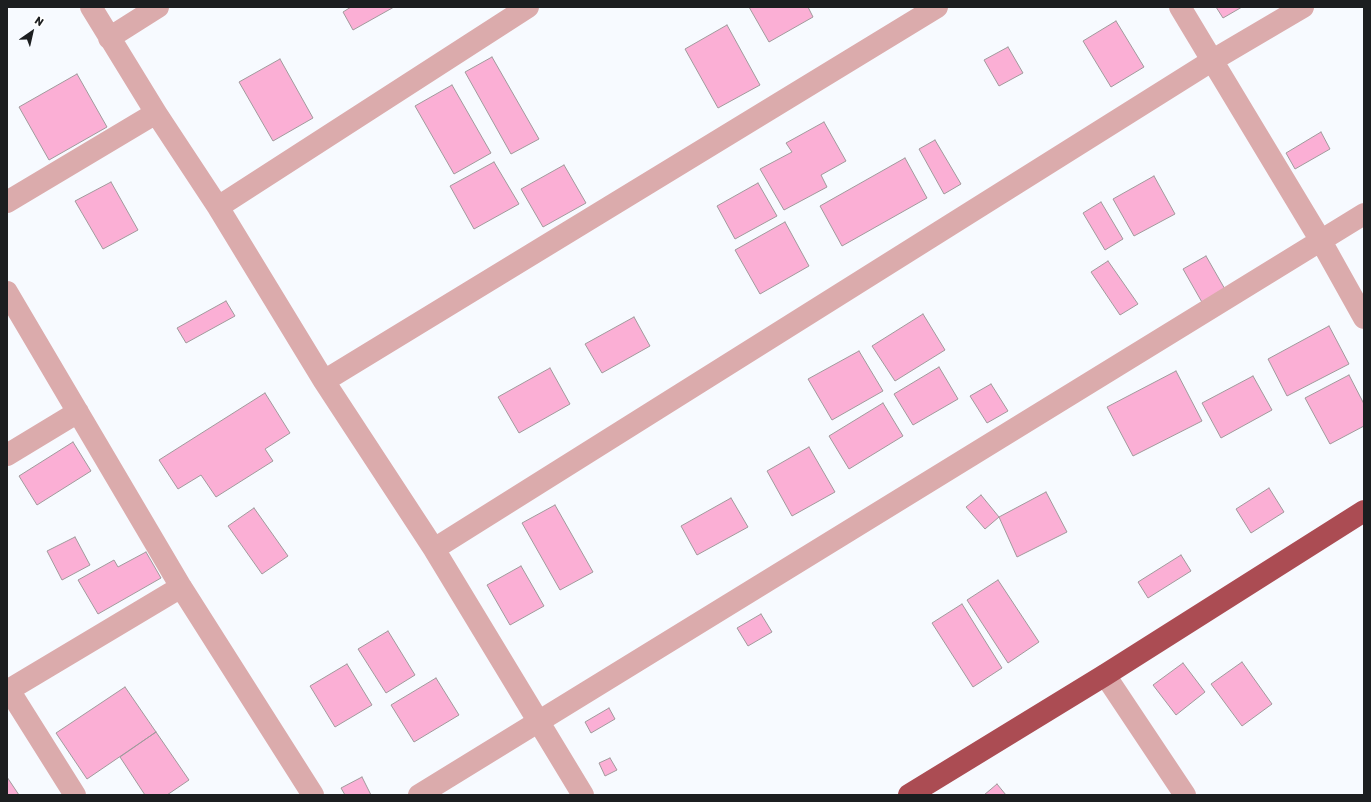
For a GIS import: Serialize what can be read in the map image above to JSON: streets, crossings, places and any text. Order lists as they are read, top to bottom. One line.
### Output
{"north":"top right"}
